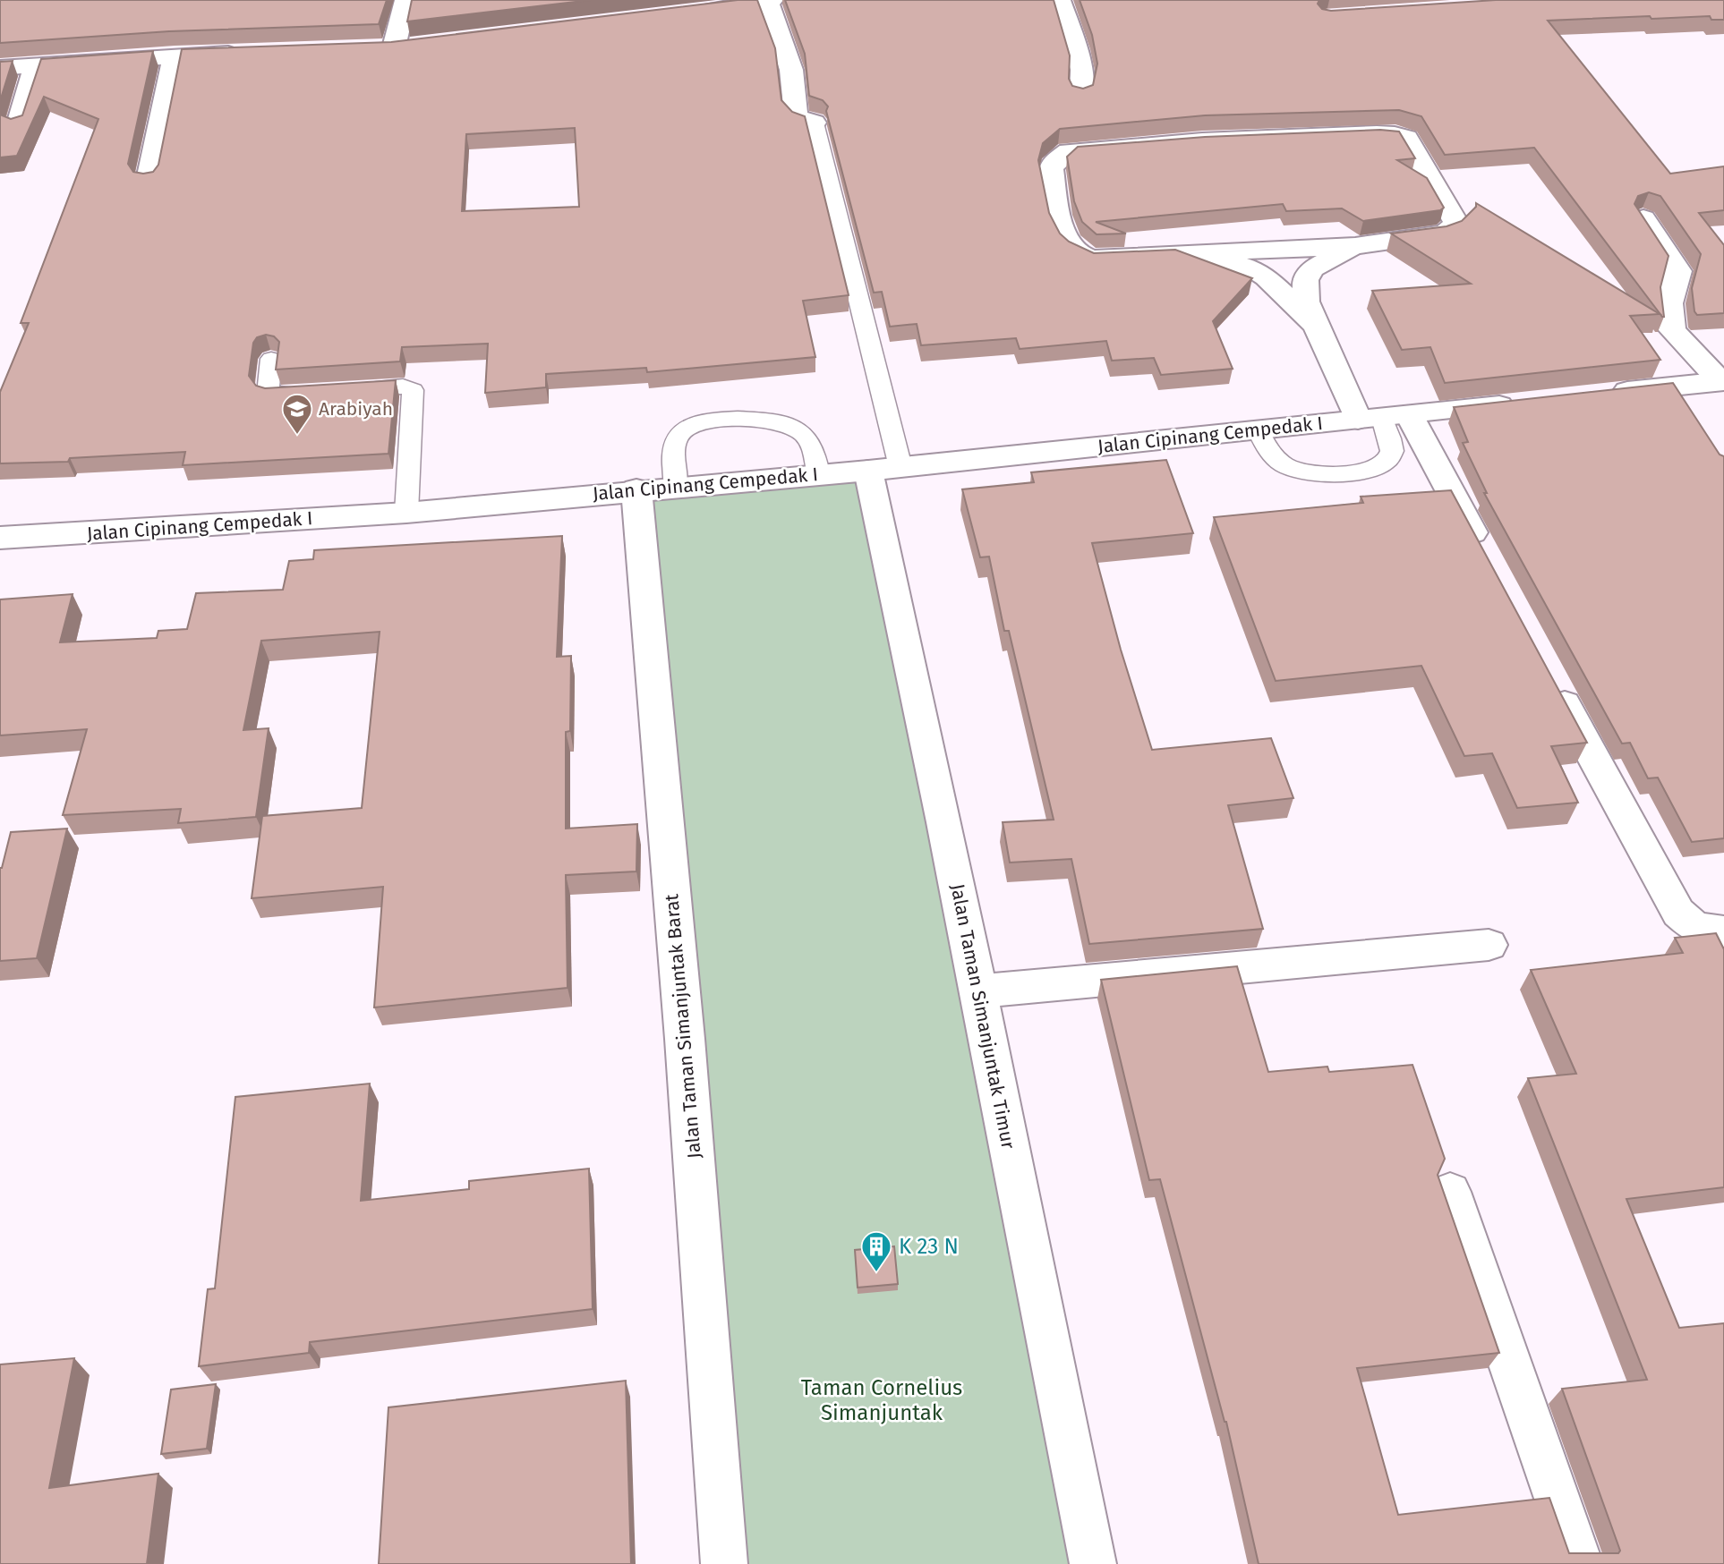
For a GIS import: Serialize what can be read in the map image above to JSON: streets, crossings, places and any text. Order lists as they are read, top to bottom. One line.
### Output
{"streets":{"street":["Jalan Cipinang Cempedak I","Jalan Taman Simanjuntak Timur","Jalan Taman Simanjuntak Barat"]},"crossings":[["Jalan Cipinang Cempedak I","Jalan Taman Simanjuntak Timur"],["Jalan Cipinang Cempedak I","Jalan Taman Simanjuntak Barat"]],"parks":["Taman Cornelius Simanjuntak"],"places":{"school or university":["Arabiyah"],"building":["K 23 N"]}}
